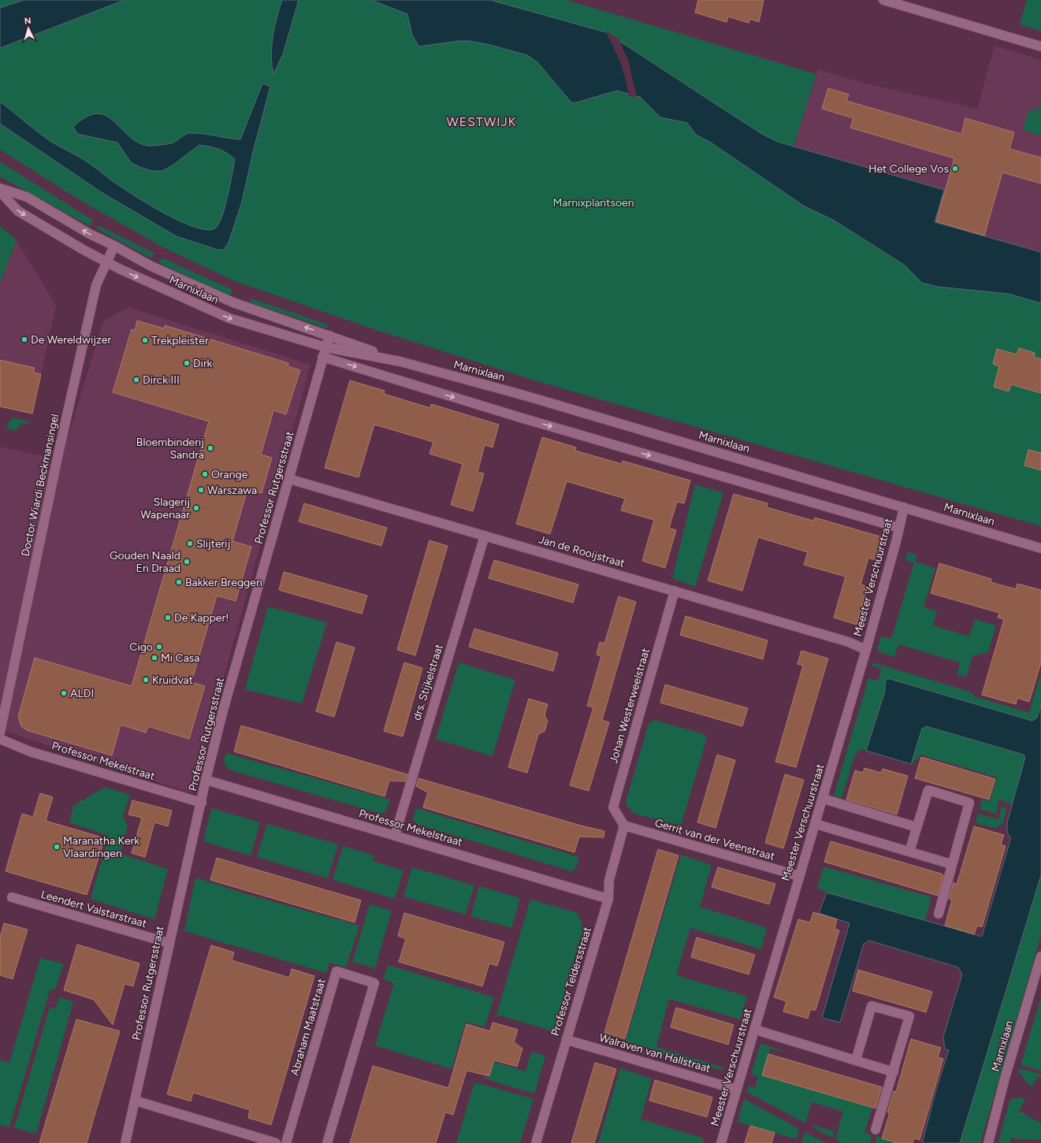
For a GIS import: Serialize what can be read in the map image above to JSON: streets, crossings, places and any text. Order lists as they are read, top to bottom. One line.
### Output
{"streets":{"street":["Marnixlaan","Doctor Wiardi Beckmansingel","Professor Rutgersstraat","Jan de Rooijstraat","Meester Verschuurstraat","drs. Stijkelstraat","Johan Westerweelstraat","Professor Mekelstraat","Gerrit van der Veenstraat","Leendert Valstarstraat","Professor Teldersstraat","Abraham Maatstraat","Walraven van Hallstraat"]},"crossings":[["Marnixlaan","Doctor Wiardi Beckmansingel"],["Marnixlaan","Professor Rutgersstraat"],["Marnixlaan","Meester Verschuurstraat"],["Professor Rutgersstraat","Jan de Rooijstraat"],["Professor Rutgersstraat","Professor Mekelstraat"],["Professor Rutgersstraat","Leendert Valstarstraat"],["Jan de Rooijstraat","Meester Verschuurstraat"],["Jan de Rooijstraat","drs. Stijkelstraat"],["Jan de Rooijstraat","Johan Westerweelstraat"],["Meester Verschuurstraat","Gerrit van der Veenstraat"],["Meester Verschuurstraat","Walraven van Hallstraat"],["drs. Stijkelstraat","Professor Mekelstraat"],["Johan Westerweelstraat","Gerrit van der Veenstraat"],["Johan Westerweelstraat","Professor Teldersstraat"],["Professor Mekelstraat","Professor Teldersstraat"],["Gerrit van der Veenstraat","Professor Teldersstraat"],["Professor Teldersstraat","Walraven van Hallstraat"]],"districts":["WESTWIJK"],"parks":["Marnixplantsoen"],"places":["Het College Vos","De Wereldwijzer","Trekpleister","Dirk","Dirck III","Bloembinderij Sandra","Orange","Warszawa","Slagerij Wapenaar","Slijterij","Gouden Naald En Draad","Bakker Breggen","De Kapper!","Cigo","Mi Casa","Kruidvat","ALDI","Maranatha Kerk Vlaardingen"],"north":"top"}
